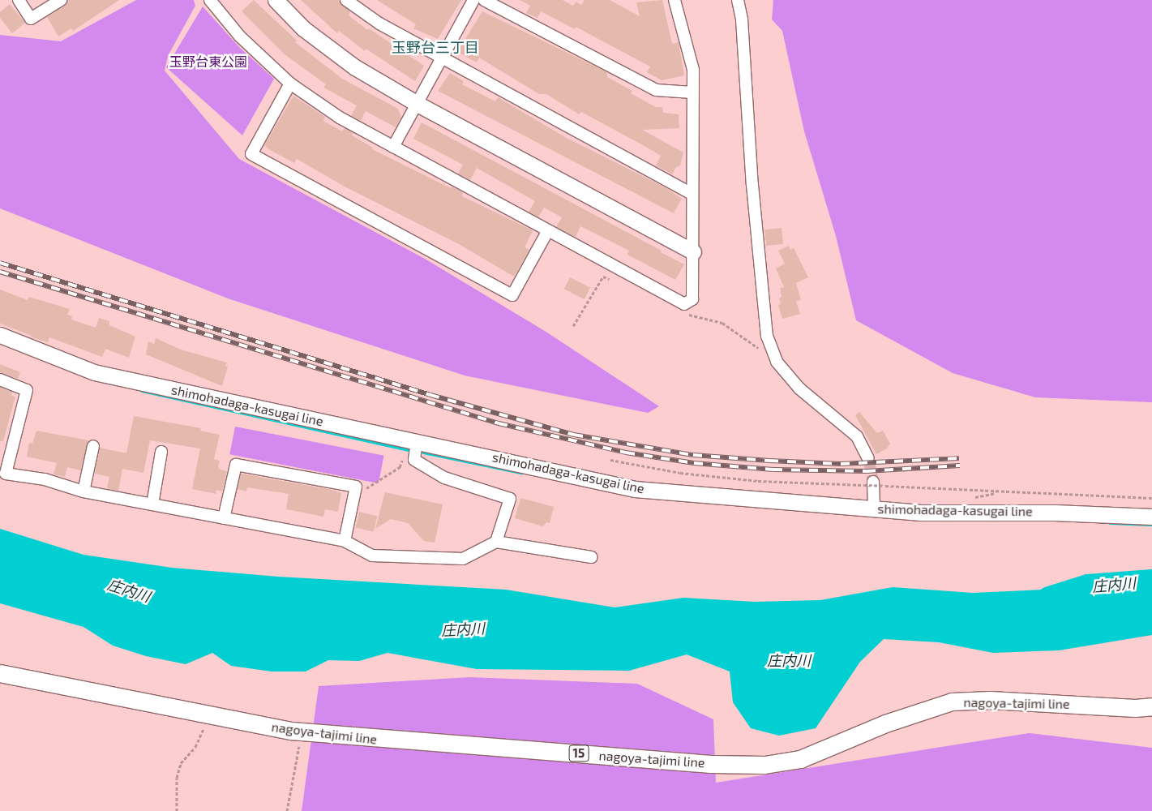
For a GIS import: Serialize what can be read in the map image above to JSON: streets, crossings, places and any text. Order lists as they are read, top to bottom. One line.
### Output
{"streets":{"main road":["shimohadaga-kasugai line","nagoya-tajimi line","15"]},"districts":["玉野台三丁目"],"water":["庄内川"],"parks":["玉野台東公園"]}
